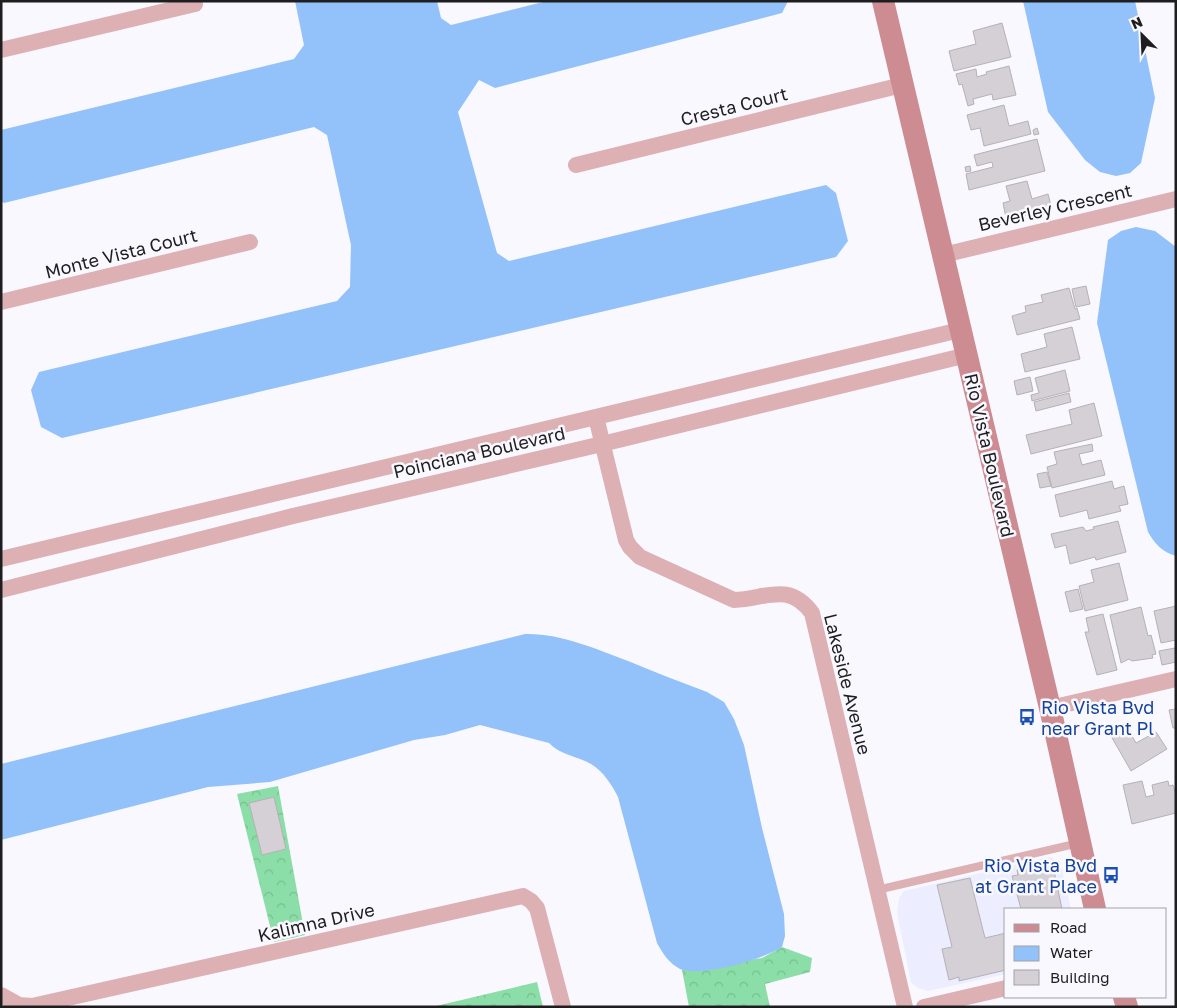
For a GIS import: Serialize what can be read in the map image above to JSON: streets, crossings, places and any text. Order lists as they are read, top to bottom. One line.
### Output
{"streets":{"street":["Cresta Court","Beverley Crescent","Monte Vista Court","Poinciana Boulevard","Rio Vista Boulevard","Lakeside Avenue","Kalimna Drive"]},"crossings":[["Cresta Court","Rio Vista Boulevard"],["Beverley Crescent","Rio Vista Boulevard"],["Poinciana Boulevard","Rio Vista Boulevard"],["Poinciana Boulevard","Lakeside Avenue"]],"places":{"bus stop":["Rio Vista Bvd near Grant Pl","Rio Vista Bvd at Grant Place"]},"legend":["Road","Water","Building"],"north":"top left"}
